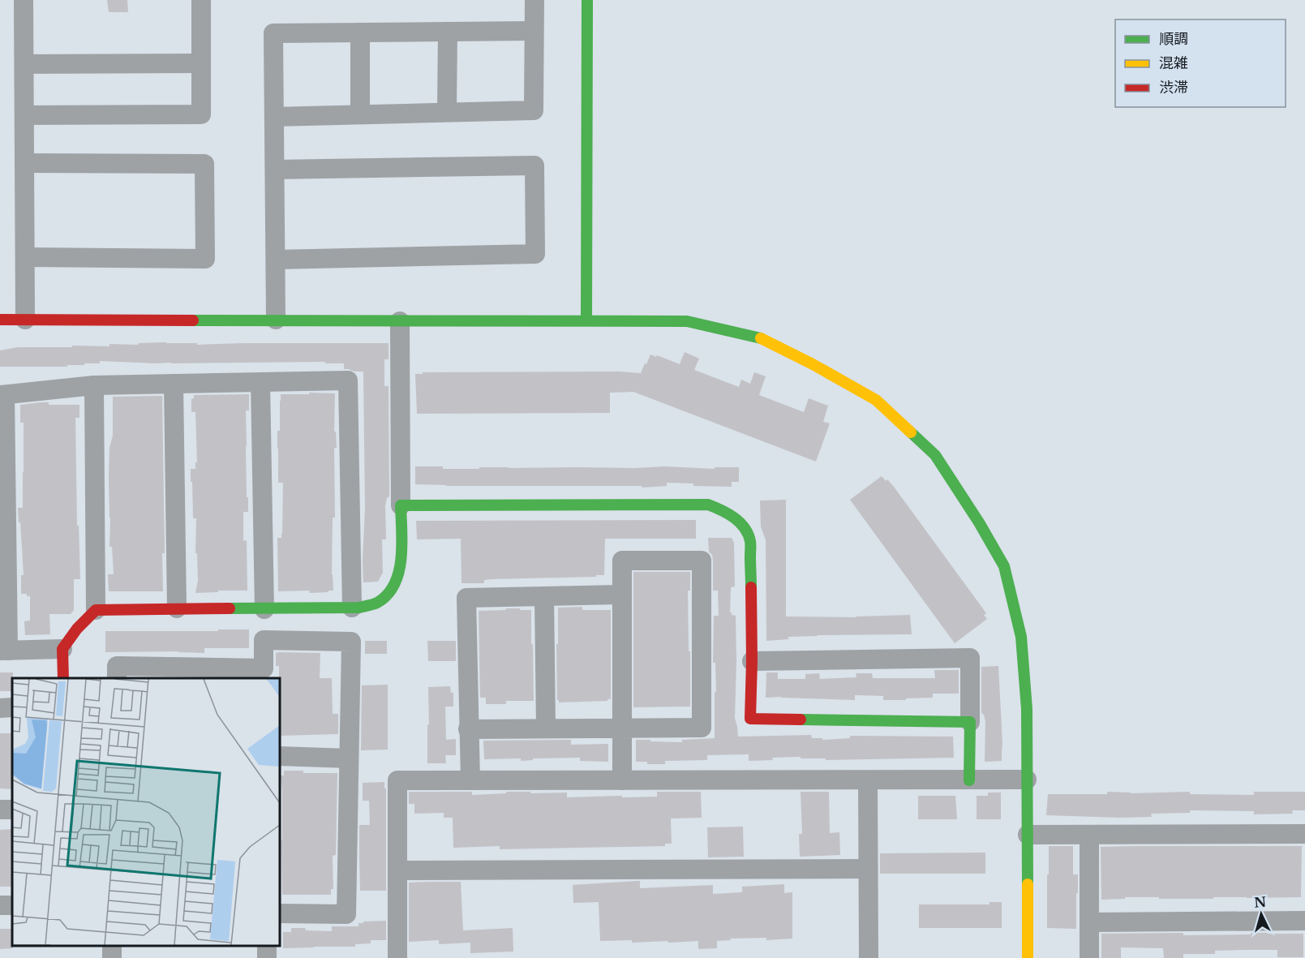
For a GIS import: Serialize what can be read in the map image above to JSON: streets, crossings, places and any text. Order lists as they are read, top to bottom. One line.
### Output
{"legend":["順調","混雑","渋滞"],"north":"top"}
